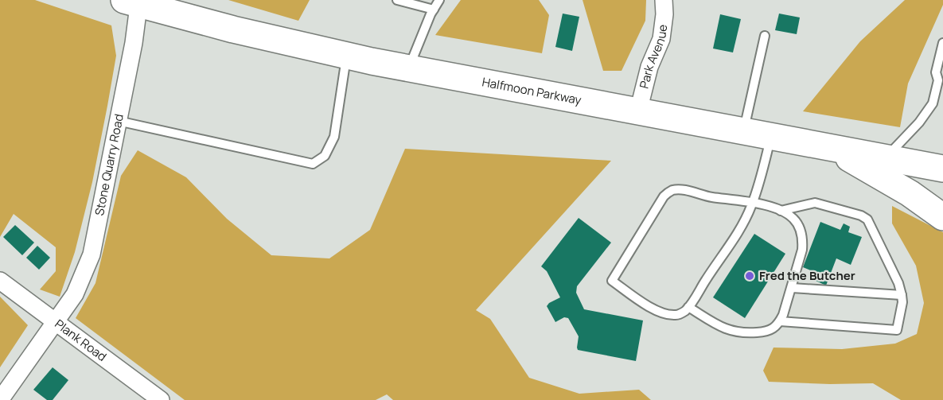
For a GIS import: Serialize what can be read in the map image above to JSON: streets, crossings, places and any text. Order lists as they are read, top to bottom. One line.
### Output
{"streets":{"main road":["Halfmoon Parkway"],"street":["Park Avenue","Stone Quarry Road","Plank Road"]},"crossings":[["Park Avenue","Halfmoon Parkway"],["Halfmoon Parkway","Stone Quarry Road"],["Stone Quarry Road","Plank Road"]],"places":["Fred the Butcher"]}
